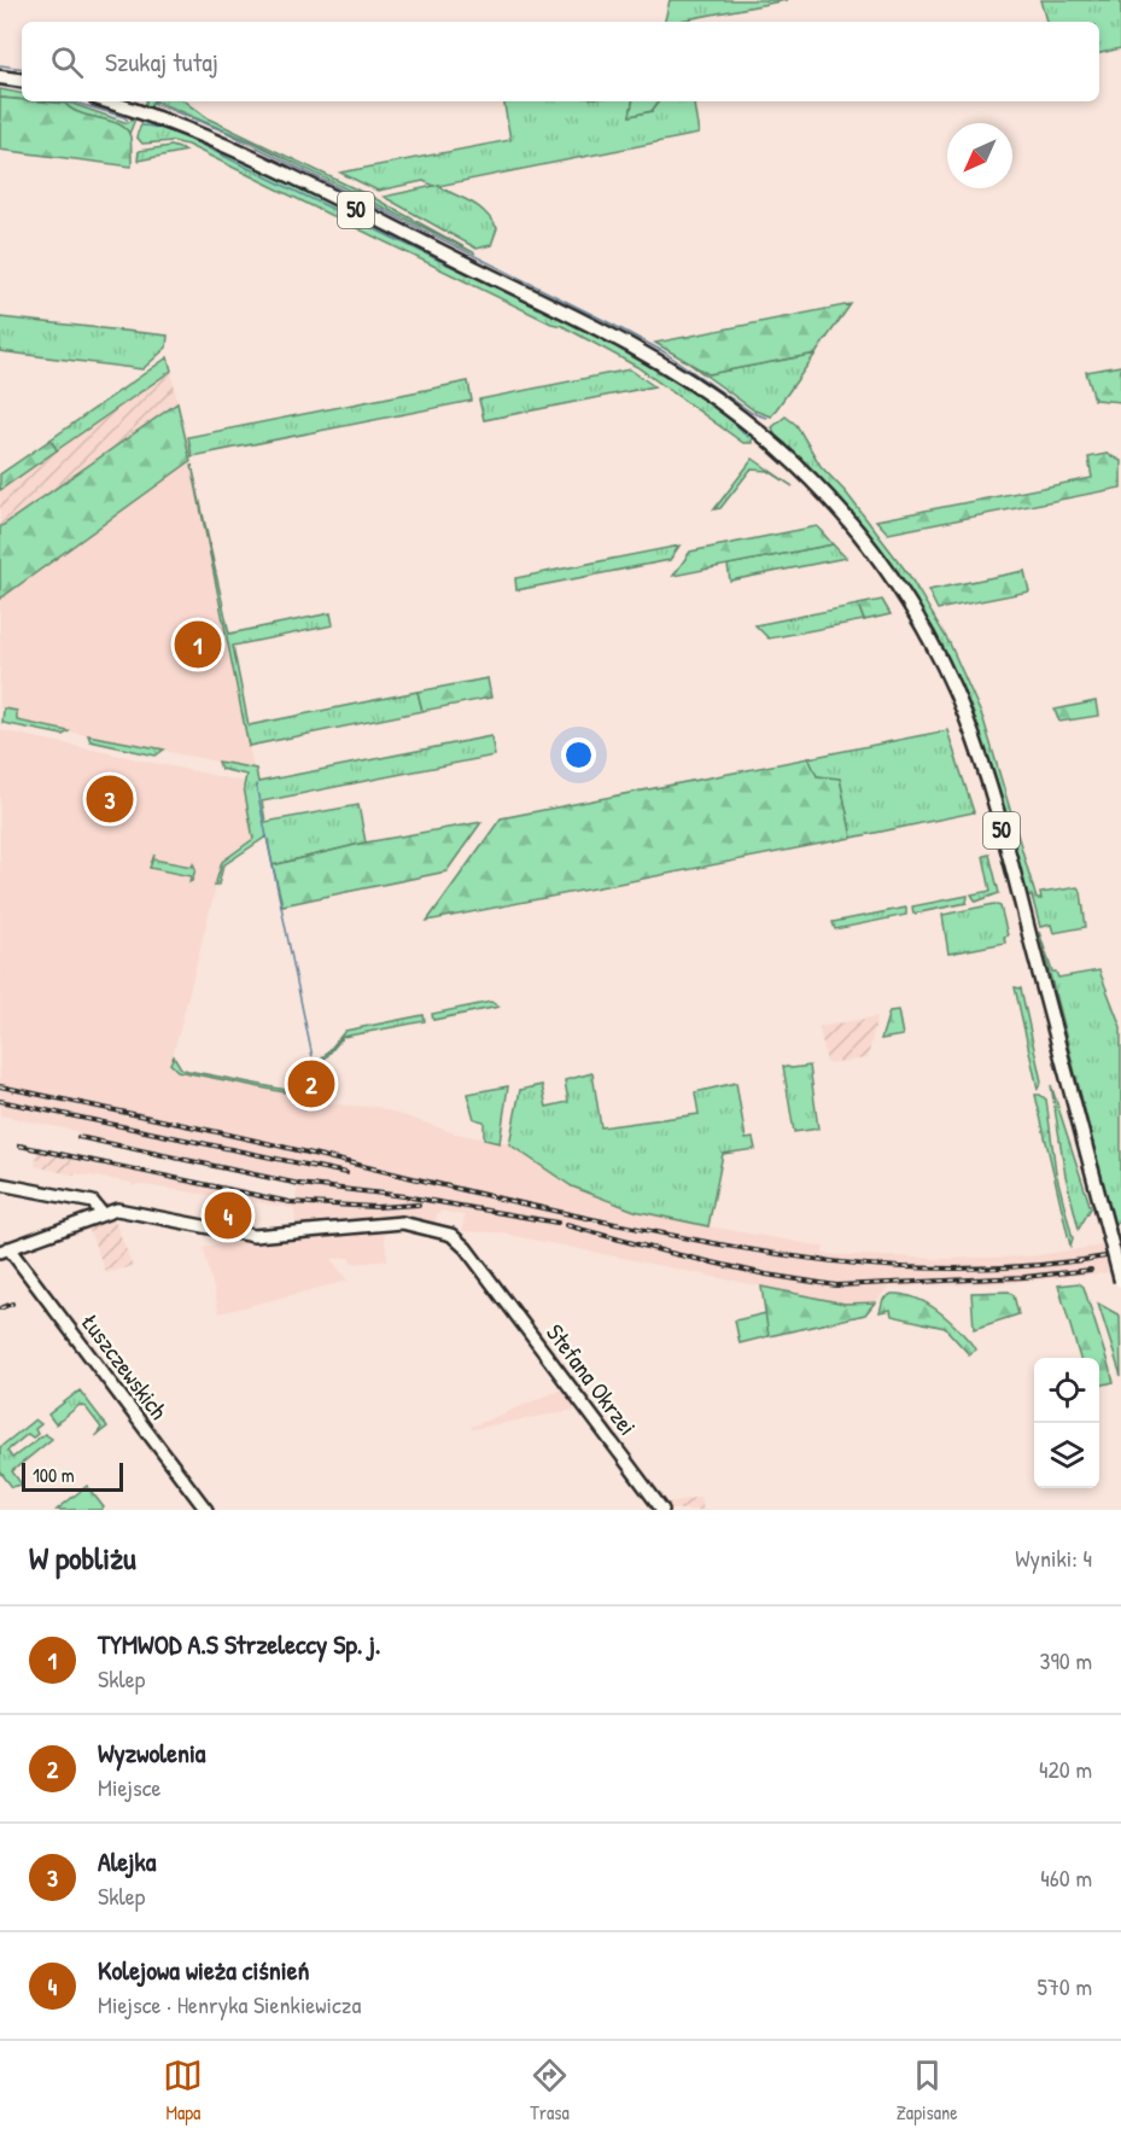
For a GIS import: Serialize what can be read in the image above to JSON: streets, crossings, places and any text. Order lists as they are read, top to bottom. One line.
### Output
{"streets":{"main road":["50"],"street":["Łuszczewskich","Stefana Okrzei"]},"scale_bar":"100 m","north":"bottom left","page":{"search":"Szukaj tutaj","pins":["1","3","2","4"],"scale":"100 m","heading":["W pobliżu","Wyniki: 4"],"list":[{"mark":"1","name":"TYMWOD A.S Strzeleccy Sp. j.","note":"Sklep","value":"390 m"},{"mark":"2","name":"Wyzwolenia","note":"Miejsce","value":"420 m"},{"mark":"3","name":"Alejka","note":"Sklep","value":"460 m"},{"mark":"4","name":"Kolejowa wieża ciśnień","note":"Miejsce · Henryka Sienkiewicza","value":"570 m"}],"nav":["Mapa","Trasa","Zapisane"]}}
